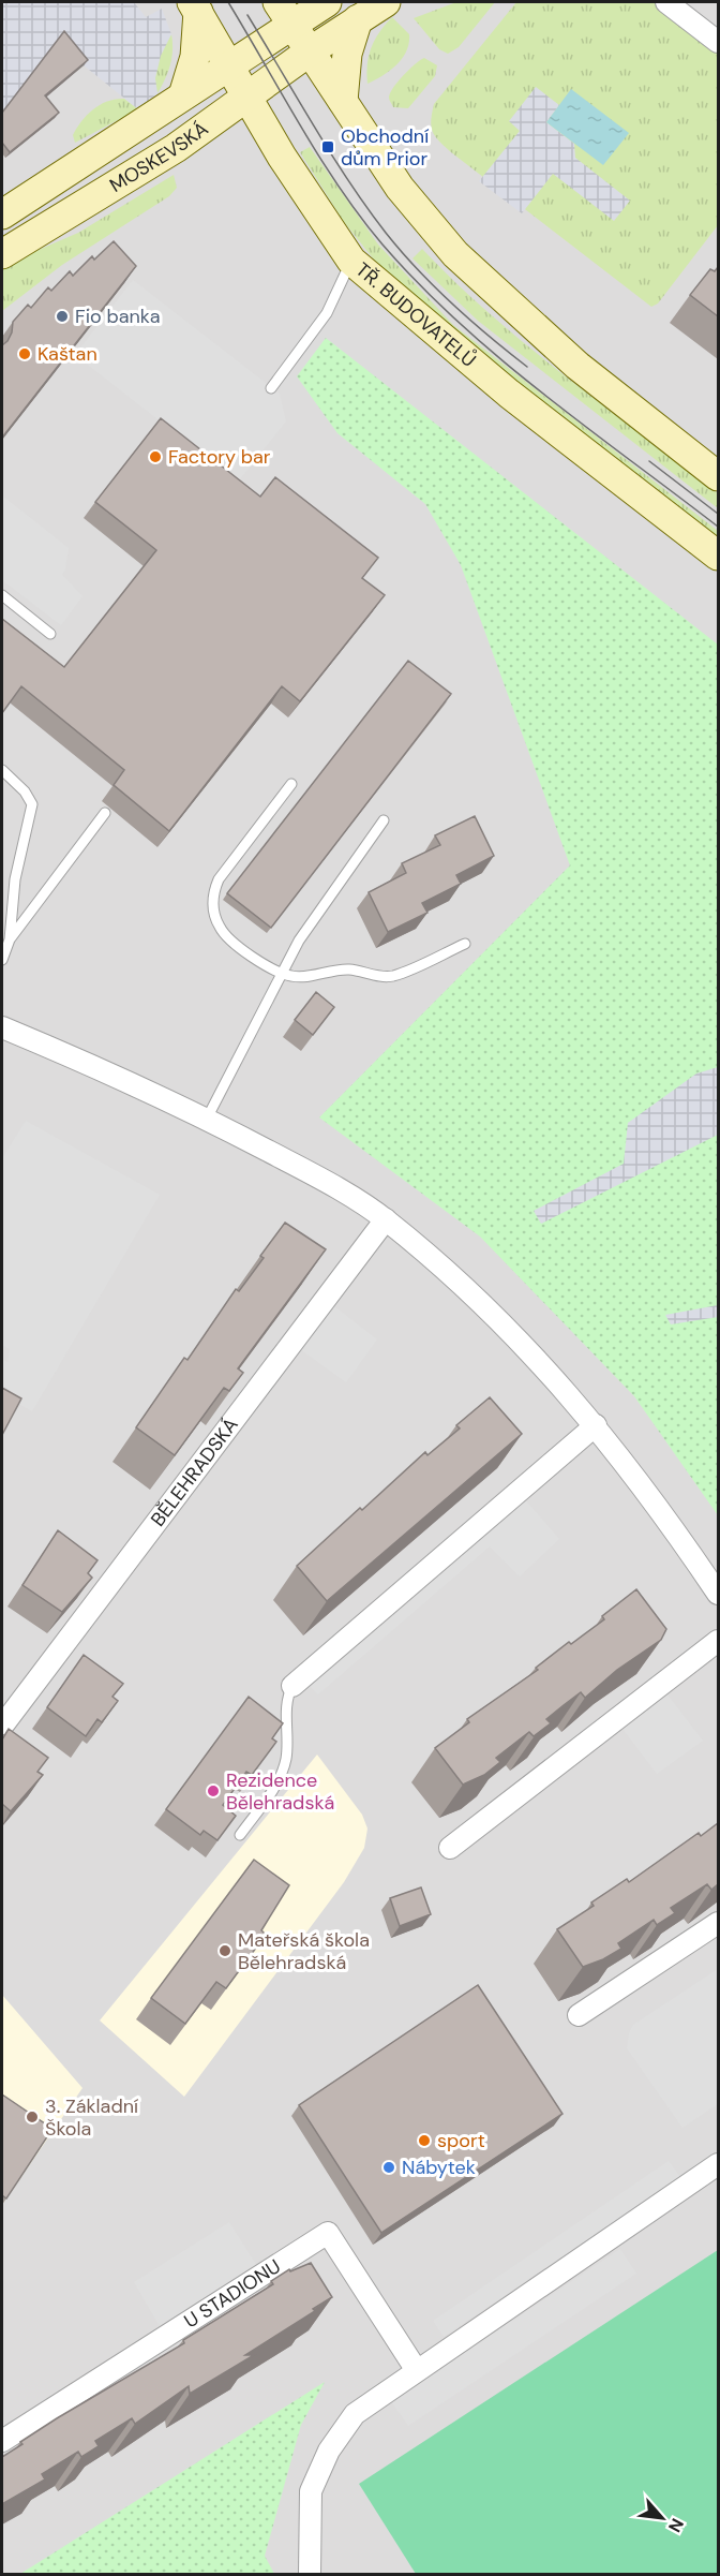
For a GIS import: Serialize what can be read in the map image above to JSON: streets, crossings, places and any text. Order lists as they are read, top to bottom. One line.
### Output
{"streets":{"street":["MOSKEVSKÁ","TŘ. BUDOVATELŮ","BĚLEHRADSKÁ","U STADIONU"]},"crossings":[["MOSKEVSKÁ","TŘ. BUDOVATELŮ"]],"places":{"transit":["Obchodní dům Prior"],"other":["Fio banka","Kaštan","Factory bar","Rezidence Bělehradská","Mateřská škola Bělehradská","3. Základní Škola","sport","Nábytek"]},"north":"bottom right"}
